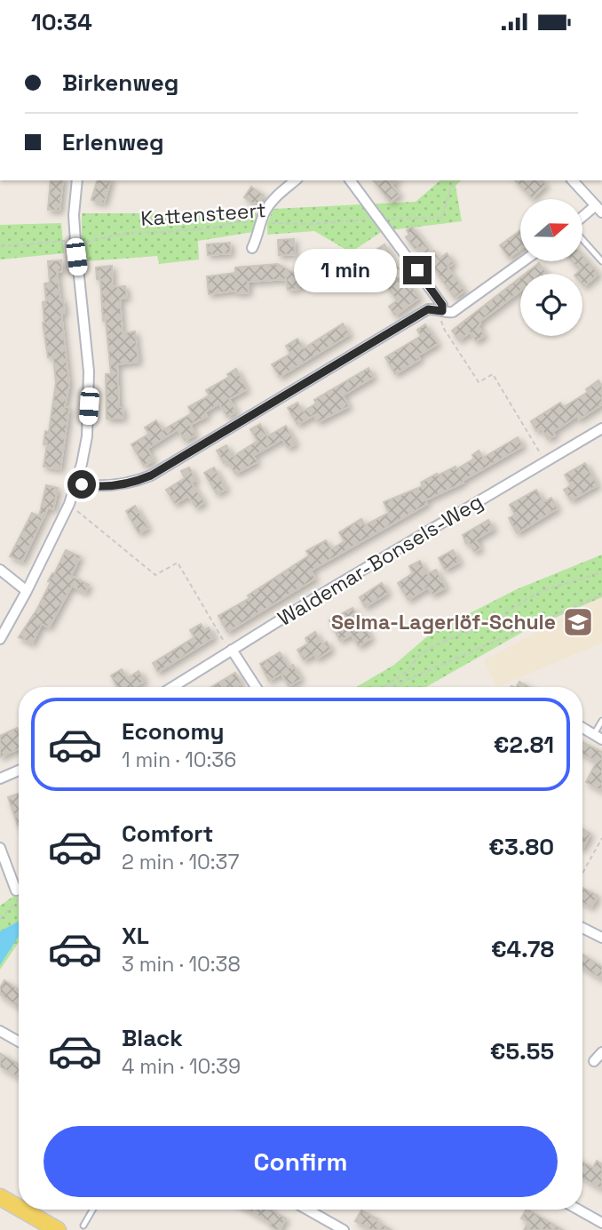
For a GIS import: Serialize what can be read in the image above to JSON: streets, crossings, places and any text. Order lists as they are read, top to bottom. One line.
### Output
{"streets":{"street":["Waldemar-Bonsels-Weg"],"path":["Kattensteert"]},"places":{"school or university":["Selma-Lagerlöf-Schule"]},"north":"right","page":{"status":"10:34","banner":["Birkenweg","Erlenweg"],"bubble":"1 min","list":[{"name":"Economy","note":"1 min · 10:36","value":"€2.81"},{"name":"Comfort","note":"2 min · 10:37","value":"€3.80"},{"name":"XL","note":"3 min · 10:38","value":"€4.78"},{"name":"Black","note":"4 min · 10:39","value":"€5.55"}],"buttons":"Confirm"}}
